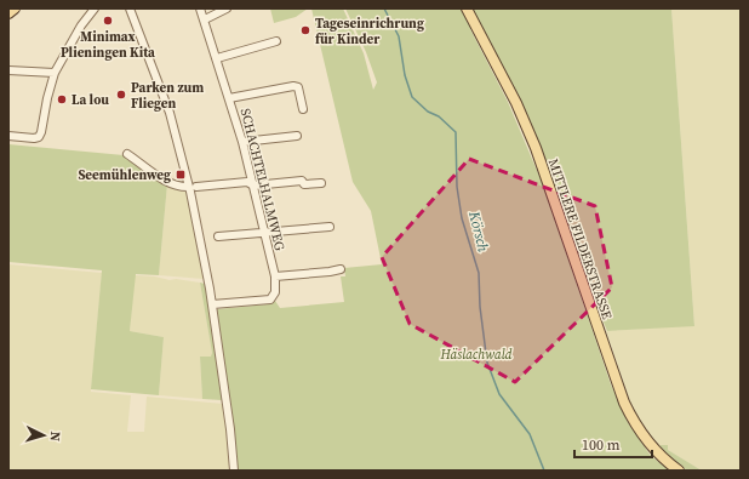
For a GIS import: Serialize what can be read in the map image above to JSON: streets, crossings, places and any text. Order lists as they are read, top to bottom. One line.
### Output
{"streets":{"main road":["MITTLERE FILDERSTRASSE"],"street":["SCHACHTELHALMWEG"]},"water":["Körsch"],"parks":["Häslachwald"],"places":{"other":["Minimax Plieningen Kita","Tageseinrichrung für Kinder","Parken zum Fliegen","La lou"],"transit":["Seemühlenweg"]},"scale_bar":"100 m","north":"right"}
